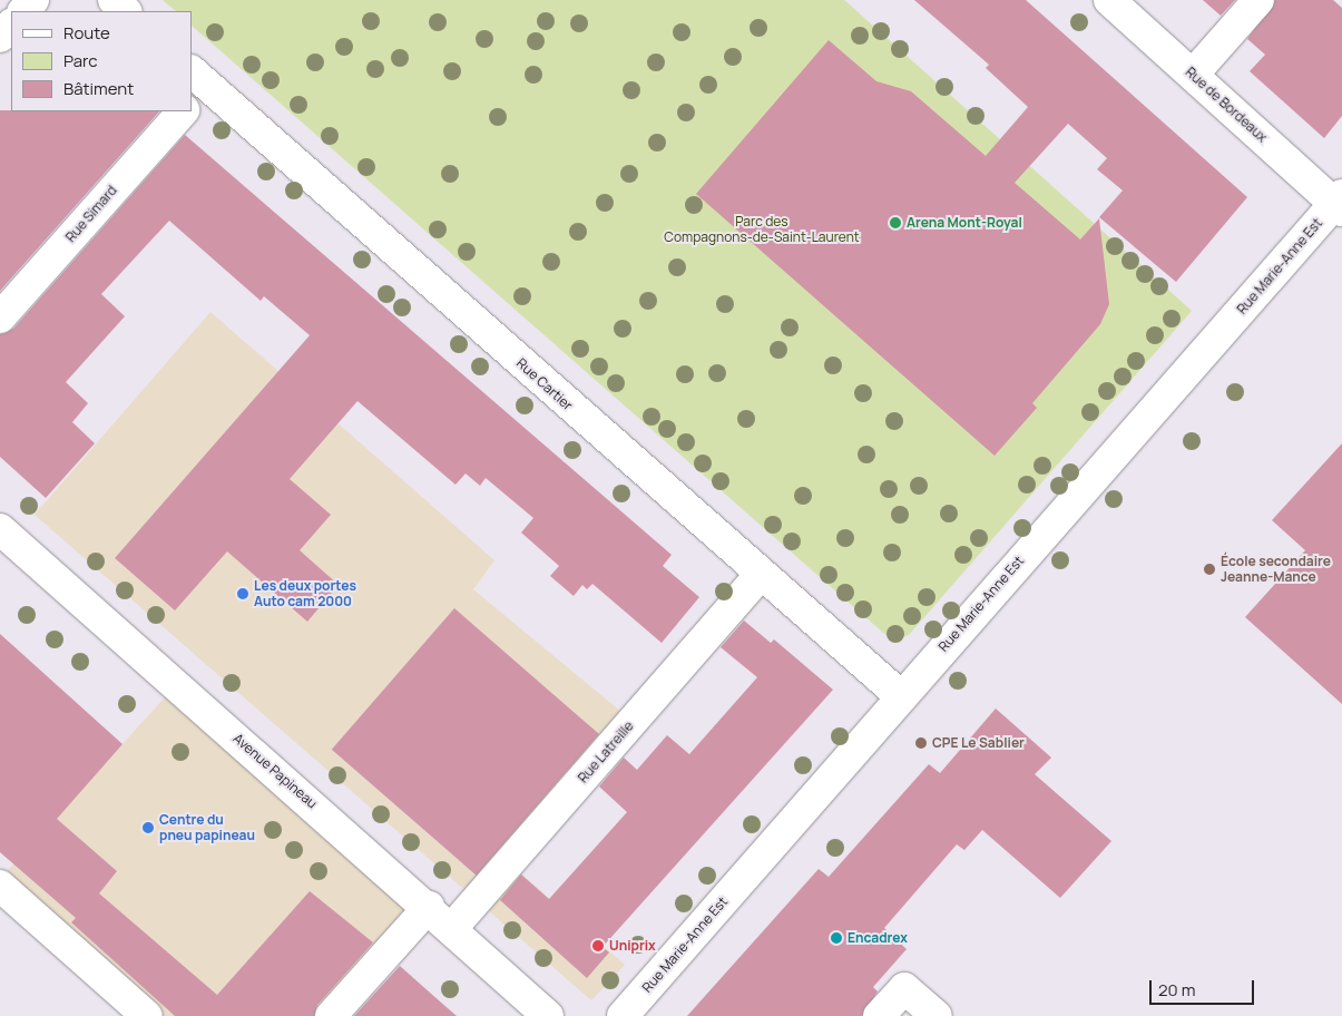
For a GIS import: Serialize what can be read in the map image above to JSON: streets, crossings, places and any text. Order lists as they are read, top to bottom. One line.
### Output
{"streets":{"street":["Rue de Bordeaux","Rue Simard","Rue Marie-Anne Est","Rue Cartier","Rue Latreille","Avenue Papineau"]},"crossings":[["Rue de Bordeaux","Rue Marie-Anne Est"],["Rue Marie-Anne Est","Rue Cartier"],["Rue Cartier","Rue Latreille"],["Rue Latreille","Avenue Papineau"]],"parks":["Parc des Compagnons-de-Saint-Laurent"],"places":["Arena Mont-Royal","École secondaire Jeanne-Mance","Les deux portes Auto cam 2000","CPE Le Sablier","Centre du pneu papineau","Encadrex","Uniprix"],"legend":["Route","Parc","Bâtiment"],"scale_bar":"20 m"}
